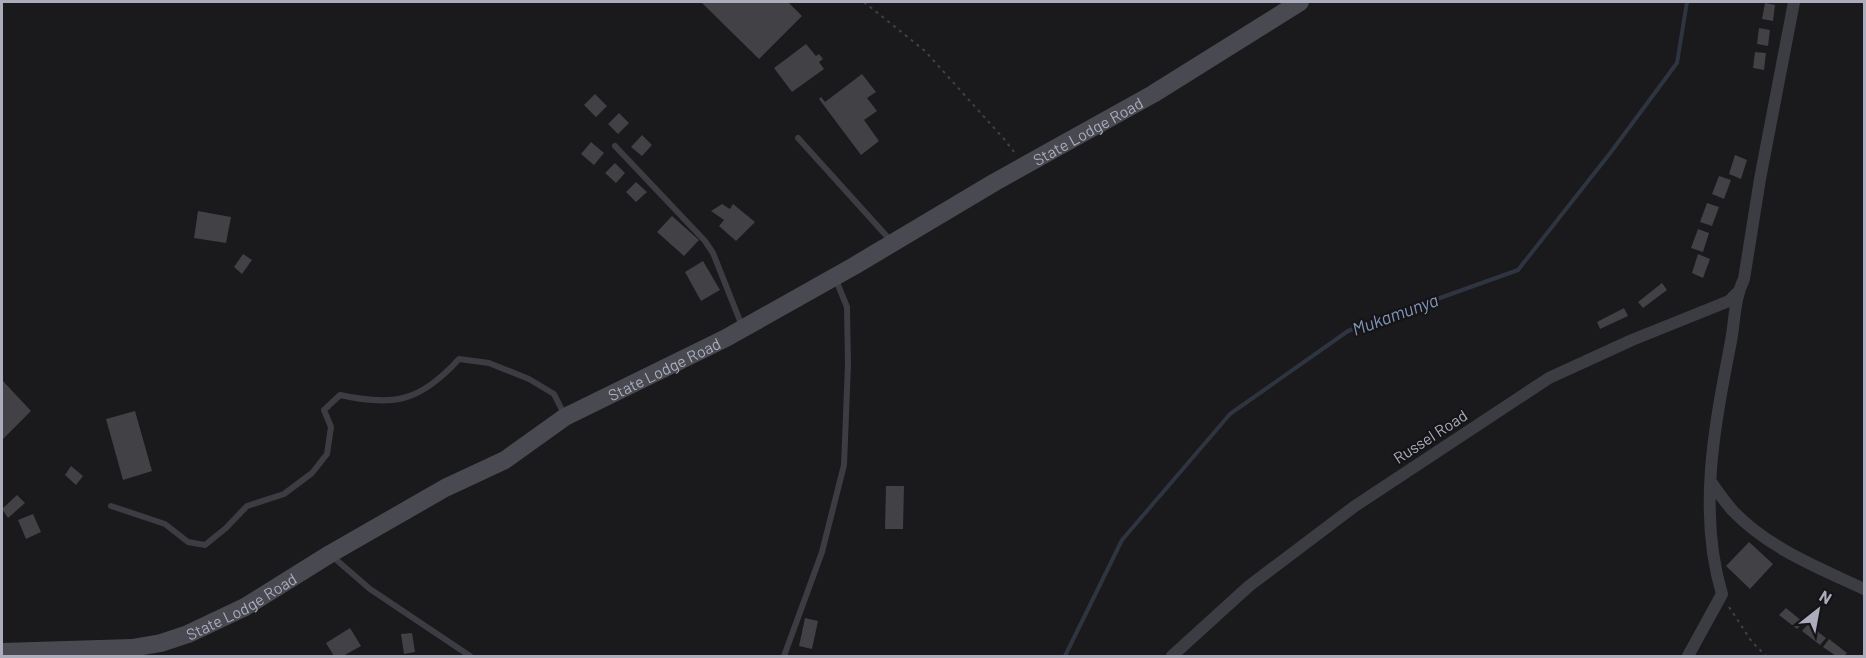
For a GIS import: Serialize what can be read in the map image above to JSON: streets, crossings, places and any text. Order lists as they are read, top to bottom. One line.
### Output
{"streets":{"street":["State Lodge Road","Russel Road"]},"water":["Mukamunya"],"north":"top right"}
